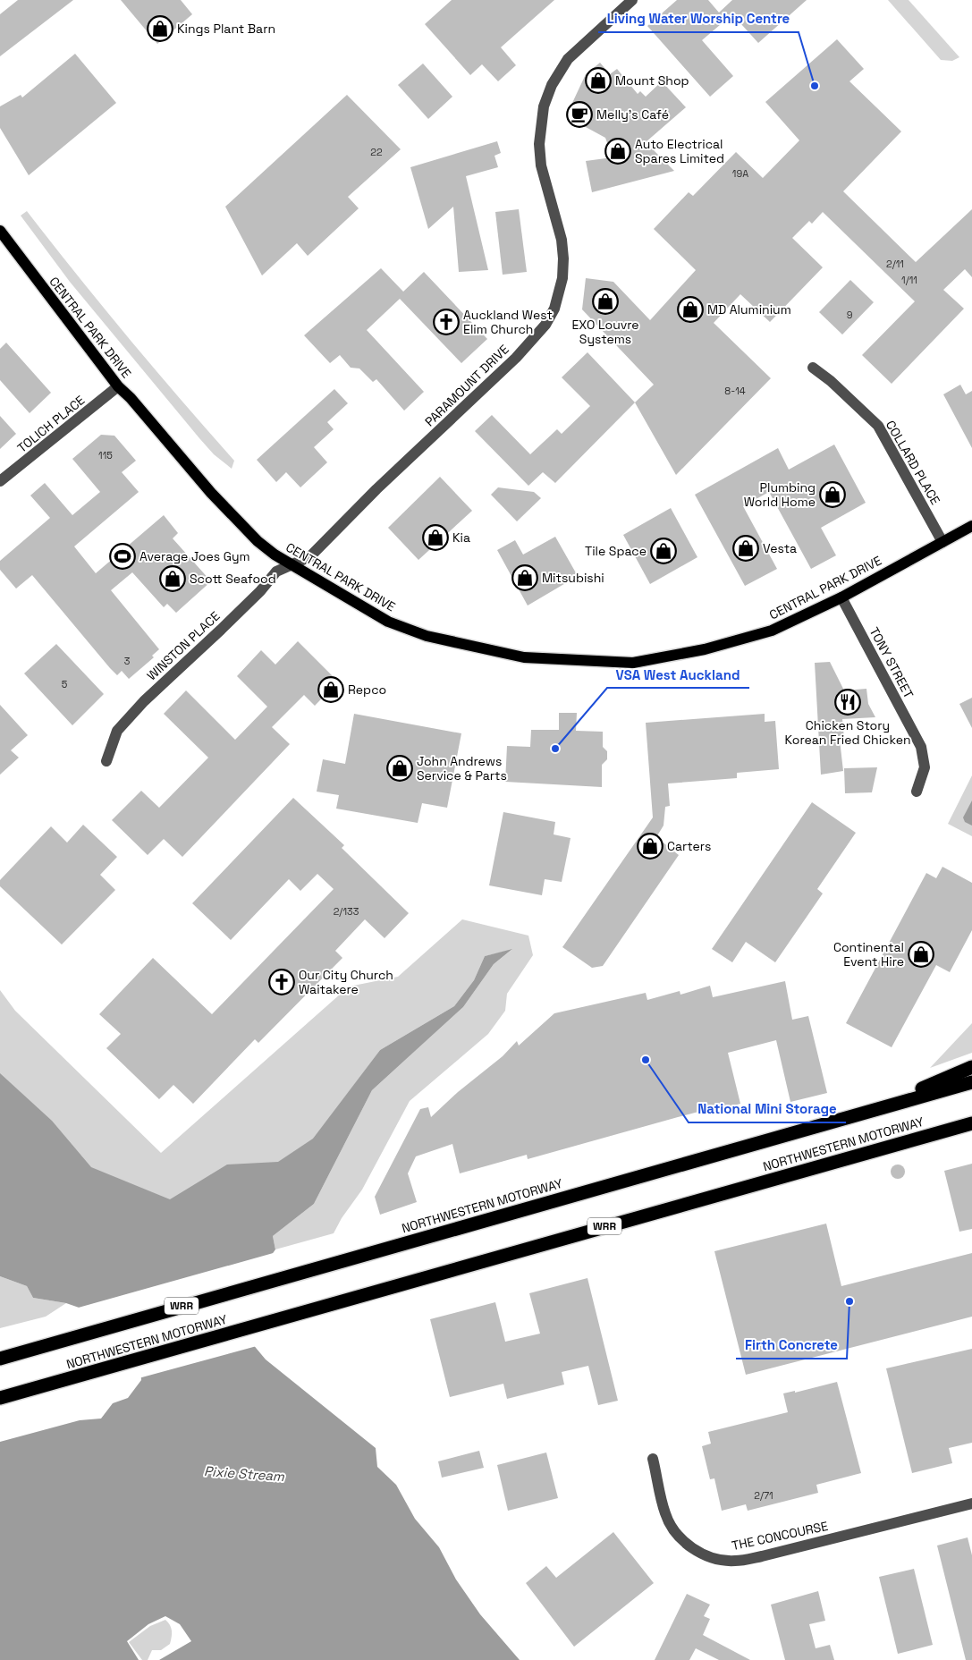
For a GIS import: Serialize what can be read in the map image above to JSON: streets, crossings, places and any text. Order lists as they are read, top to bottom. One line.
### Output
{"streets":{"highway":["NORTHWESTERN MOTORWAY","WRR"],"main road":["CENTRAL PARK DRIVE"],"street":["PARAMOUNT DRIVE","TOLICH PLACE","COLLARD PLACE","WINSTON PLACE","TONY STREET","THE CONCOURSE"]},"crossings":[["CENTRAL PARK DRIVE","PARAMOUNT DRIVE"],["CENTRAL PARK DRIVE","TOLICH PLACE"],["CENTRAL PARK DRIVE","COLLARD PLACE"],["CENTRAL PARK DRIVE","WINSTON PLACE"],["CENTRAL PARK DRIVE","TONY STREET"],["PARAMOUNT DRIVE","WINSTON PLACE"]],"water":["Pixie Stream"],"places":{"shop":["Kings Plant Barn","Mount Shop","Auto Electrical Spares Limited","EXO Louvre Systems","MD Aluminium","Plumbing World Home","Kia","Vesta","Tile Space","Mitsubishi","Scott Seafood","Repco","John Andrews Service & Parts","Carters","Continental Event Hire"],"other":["Living Water Worship Centre","VSA West Auckland","National Mini Storage","Firth Concrete"],"cafe":["Melly's Café"],"church":["Auckland West Elim Church","Our City Church Waitakere"],"sports":["Average Joes Gym"],"restaurant":["Chicken Story Korean Fried Chicken"]},"house_numbers":["22","19A","2/11","1/11","9","8-14","115","3","5","2/133","2/71"]}
